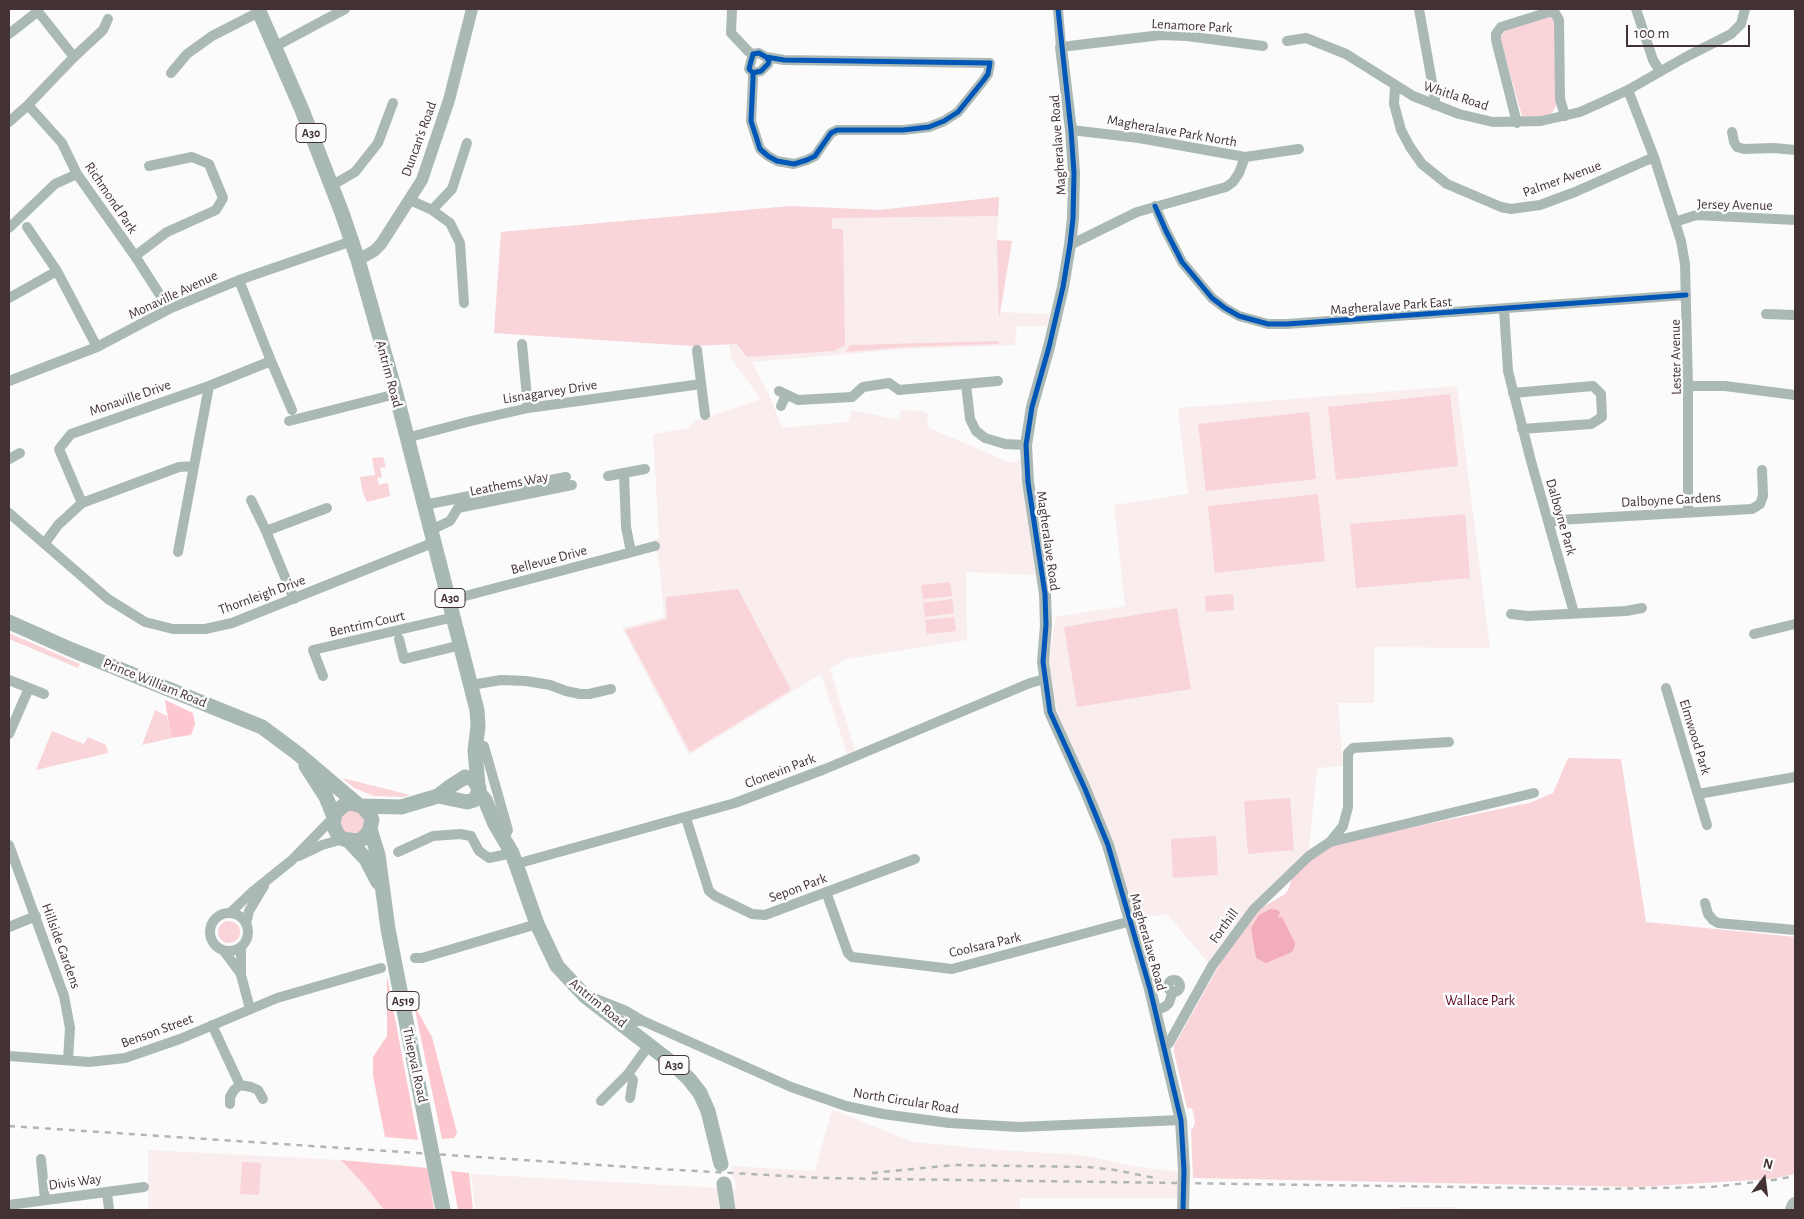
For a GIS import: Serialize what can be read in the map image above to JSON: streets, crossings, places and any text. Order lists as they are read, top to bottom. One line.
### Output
{"streets":{"main road":["A30","Antrim Road","Prince William Road","A519","Thiepval Road"],"street":["Lenamore Park","Whitla Road","Magheralave Park North","Duncan's Road","Magheralave Road","Palmer Avenue","Richmond Park","Jersey Avenue","Monaville Avenue","Magheralave Park East","Lester Avenue","Lisnagarvey Drive","Monaville Drive","Leathems Way","Dalboyne Gardens","Dalboyne Park","Bellevue Drive","Thornleigh Drive","Bentrim Court","Elmwood Park","Clonevin Park","Sepon Park","Forthill","Coolsara Park","Hillside Gardens","Benson Street","North Circular Road","Divis Way"]},"crossings":[["Lenamore Park","Magheralave Road"],["Whitla Road","Palmer Avenue"],["Whitla Road","Lester Avenue"],["Magheralave Park North","Magheralave Road"],["A30","Antrim Road"],["A30","Prince William Road"],["A30","A519"],["A30","Thiepval Road"],["Duncan's Road","Antrim Road"],["Magheralave Road","Clonevin Park"],["Magheralave Road","Forthill"],["Magheralave Road","Coolsara Park"],["Magheralave Road","North Circular Road"],["Palmer Avenue","Lester Avenue"],["Richmond Park","Monaville Avenue"],["Jersey Avenue","Lester Avenue"],["Monaville Avenue","Antrim Road"],["Magheralave Park East","Lester Avenue"],["Magheralave Park East","Dalboyne Park"],["Lester Avenue","Dalboyne Gardens"],["Antrim Road","Lisnagarvey Drive"],["Antrim Road","Leathems Way"],["Antrim Road","Bellevue Drive"],["Antrim Road","Thornleigh Drive"],["Antrim Road","Bentrim Court"],["Antrim Road","Clonevin Park"],["Antrim Road","North Circular Road"],["Leathems Way","Thornleigh Drive"],["Dalboyne Gardens","Dalboyne Park"],["Prince William Road","A519"],["Prince William Road","Thiepval Road"],["Clonevin Park","Sepon Park"],["Sepon Park","Coolsara Park"],["Hillside Gardens","Benson Street"],["A519","Thiepval Road"]],"parks":["Wallace Park"],"scale_bar":"100 m","north":"top"}
